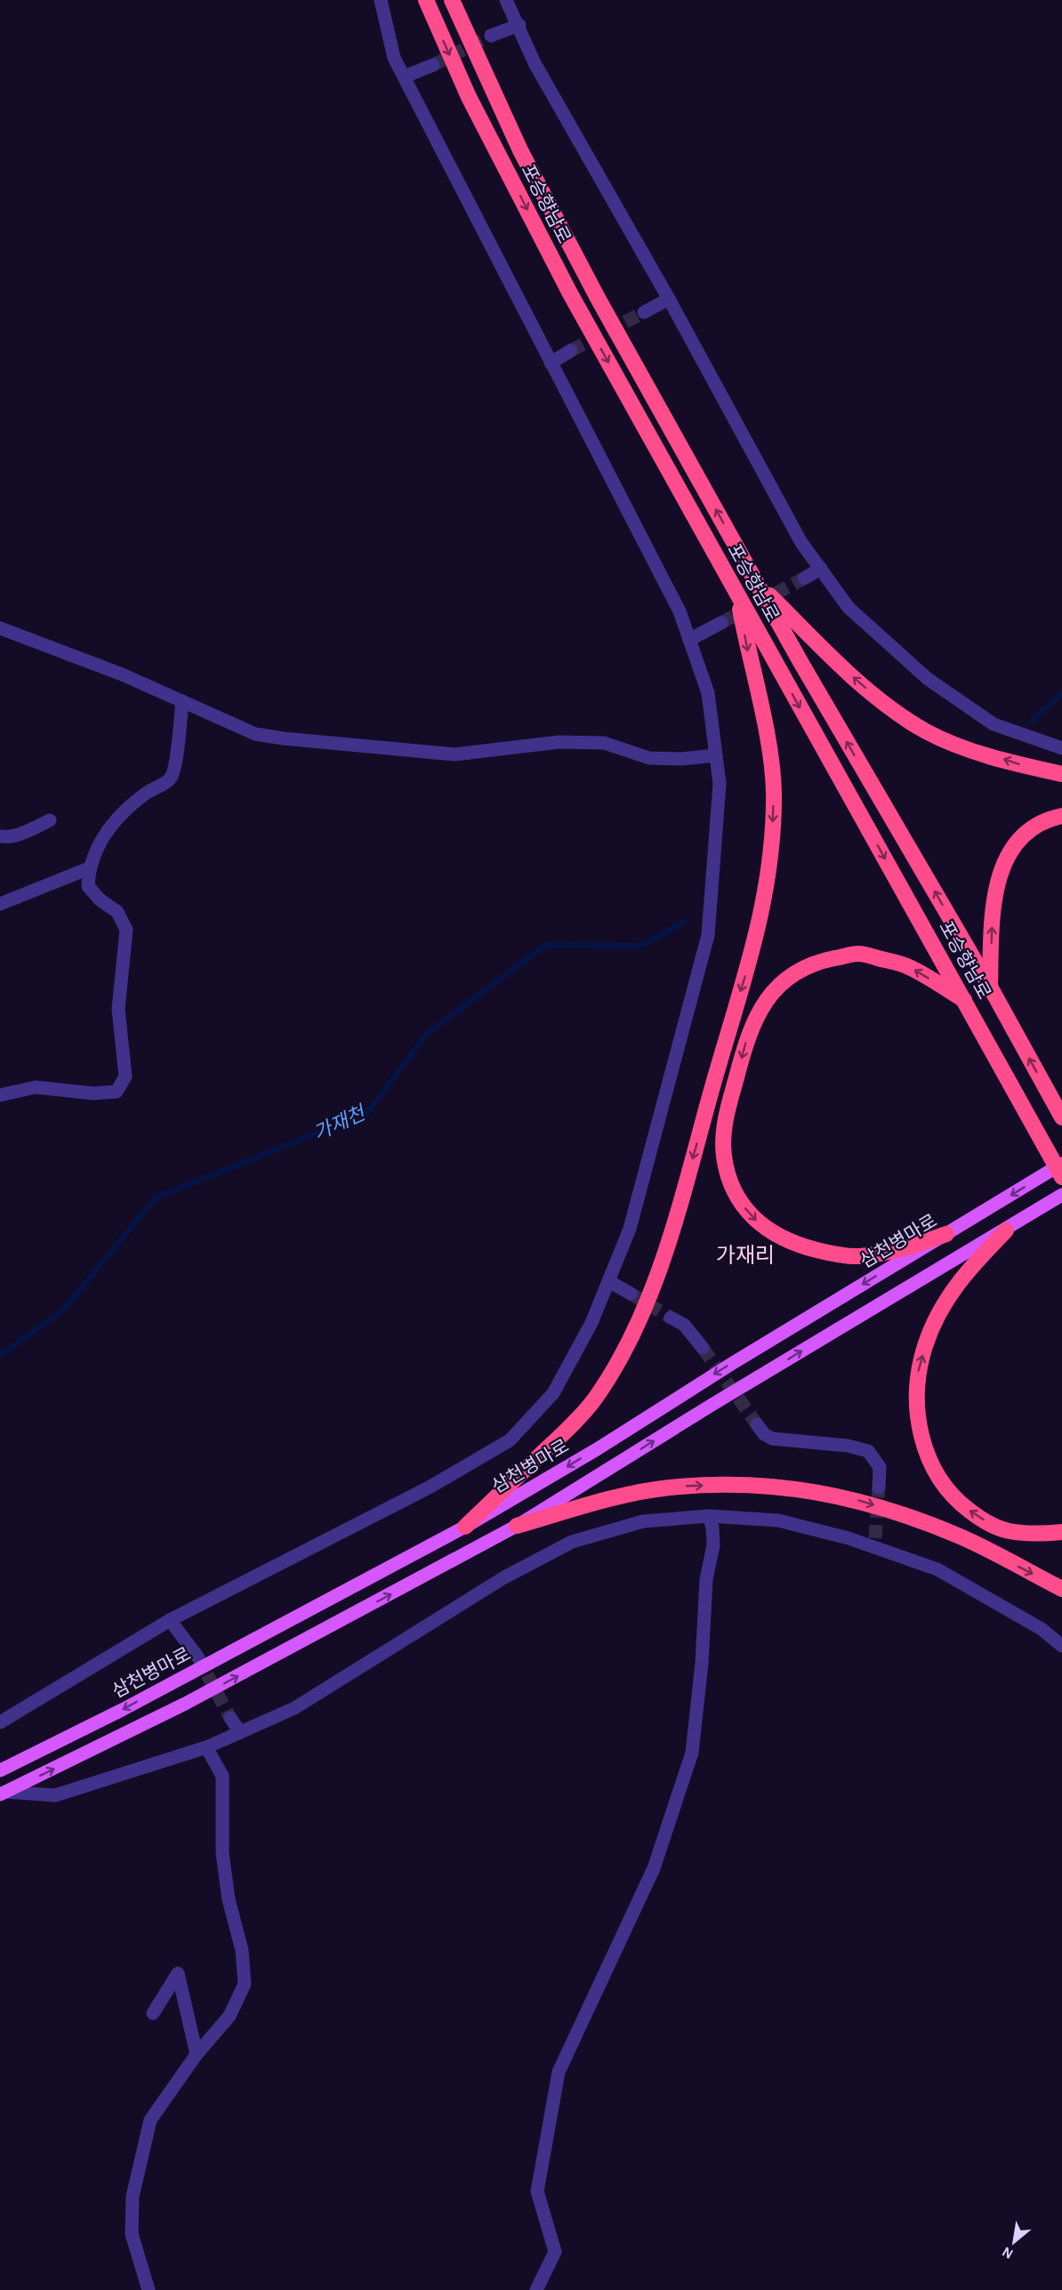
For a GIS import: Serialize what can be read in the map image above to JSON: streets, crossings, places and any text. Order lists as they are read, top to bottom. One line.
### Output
{"streets":{"highway":["포승향남로"],"main road":["삼천병마로"]},"districts":["가재리"],"water":["가재천"],"north":"bottom left"}
